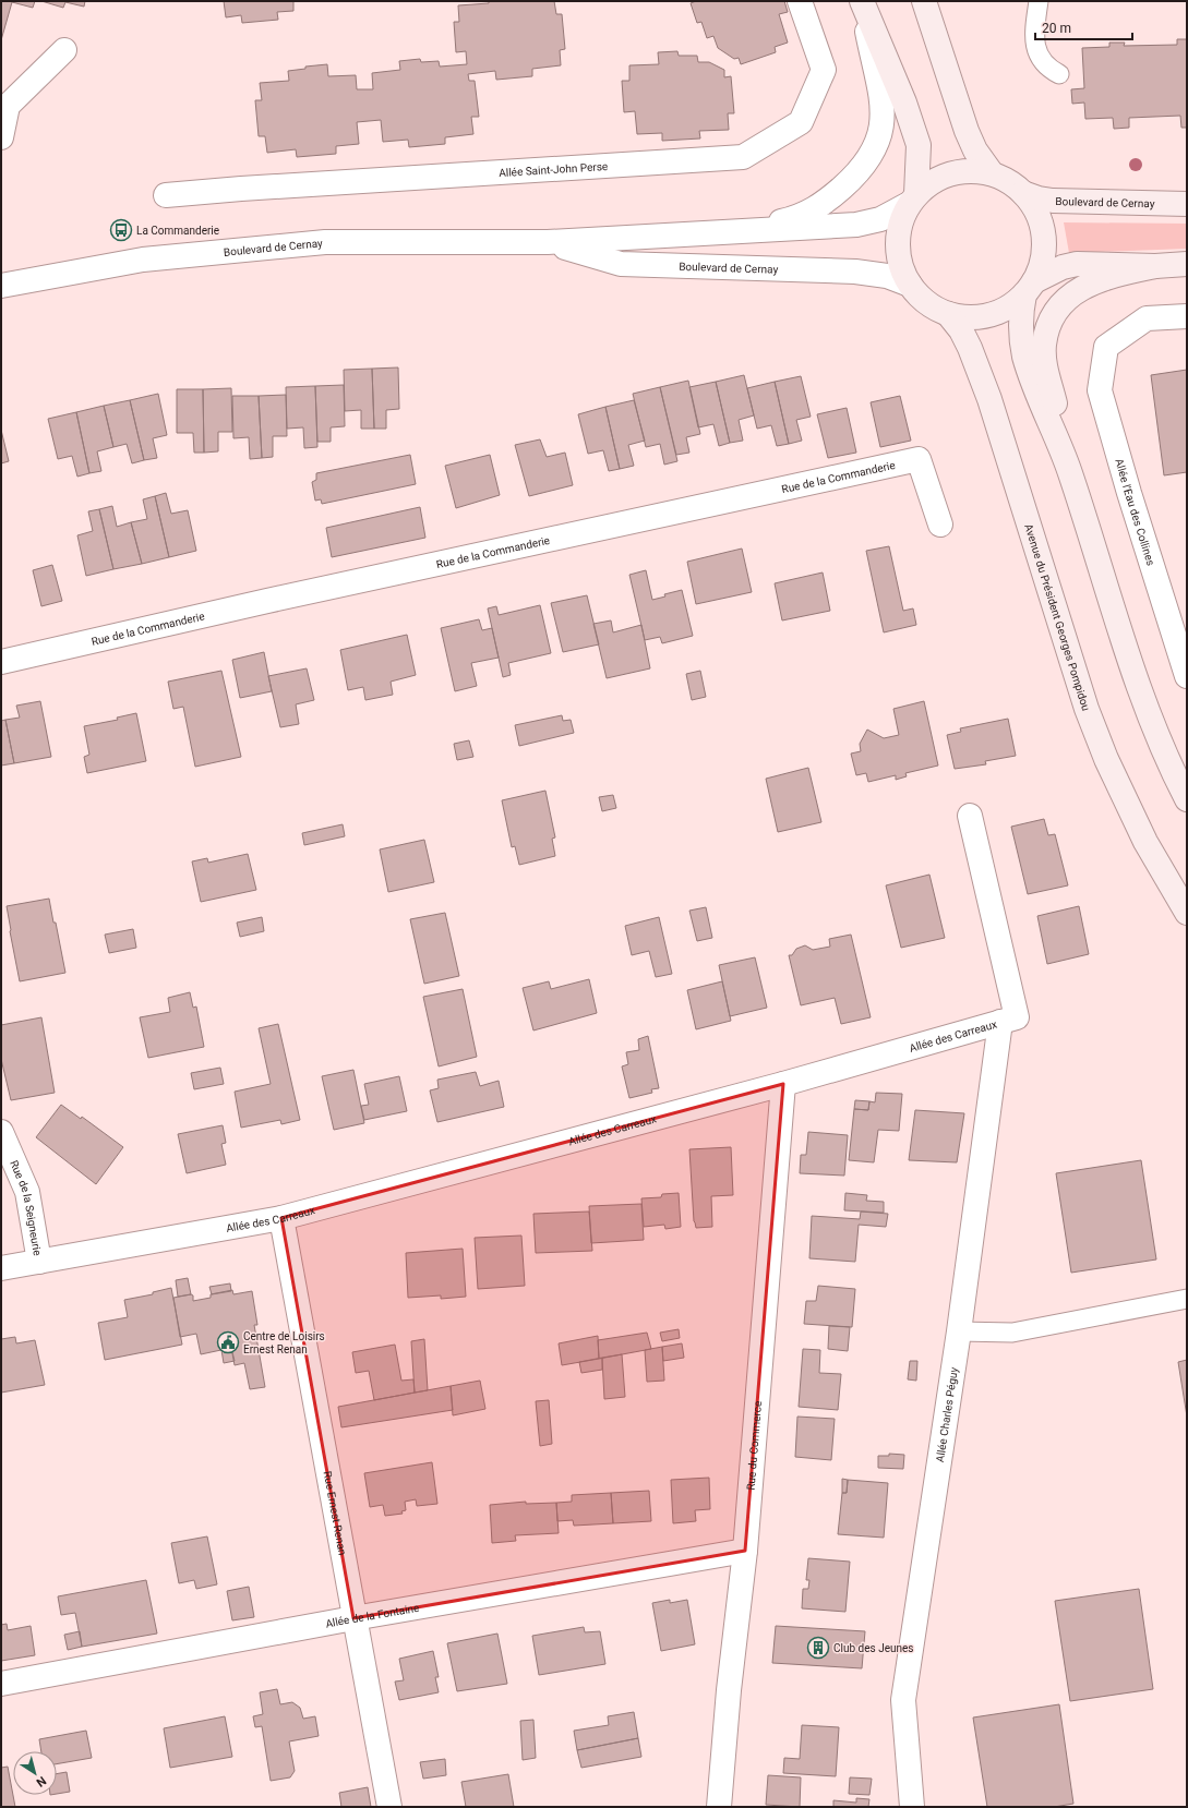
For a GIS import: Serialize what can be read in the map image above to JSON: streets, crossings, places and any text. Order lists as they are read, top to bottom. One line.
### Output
{"streets":{"main road":["Boulevard de Cernay","Avenue du Président Georges Pompidou"],"street":["Allée Saint-John Perse","Rue de la Commanderie","Allée l'Eau des Collines","Allée des Carreaux","Rue de la Seigneurie","Allée Charles Péguy","Rue du Commerce","Rue Ernest Renan","Allée de la Fontaine"]},"crossings":[["Boulevard de Cernay","Avenue du Président Georges Pompidou"],["Allée des Carreaux","Rue de la Seigneurie"],["Allée des Carreaux","Allée Charles Péguy"],["Allée des Carreaux","Rue du Commerce"],["Allée des Carreaux","Rue Ernest Renan"],["Rue du Commerce","Allée de la Fontaine"],["Rue Ernest Renan","Allée de la Fontaine"]],"places":{"bus stop":["La Commanderie"],"public building":["Centre de Loisirs Ernest Renan"],"building":["Club des Jeunes"]},"scale_bar":"20 m","north":"bottom right"}
